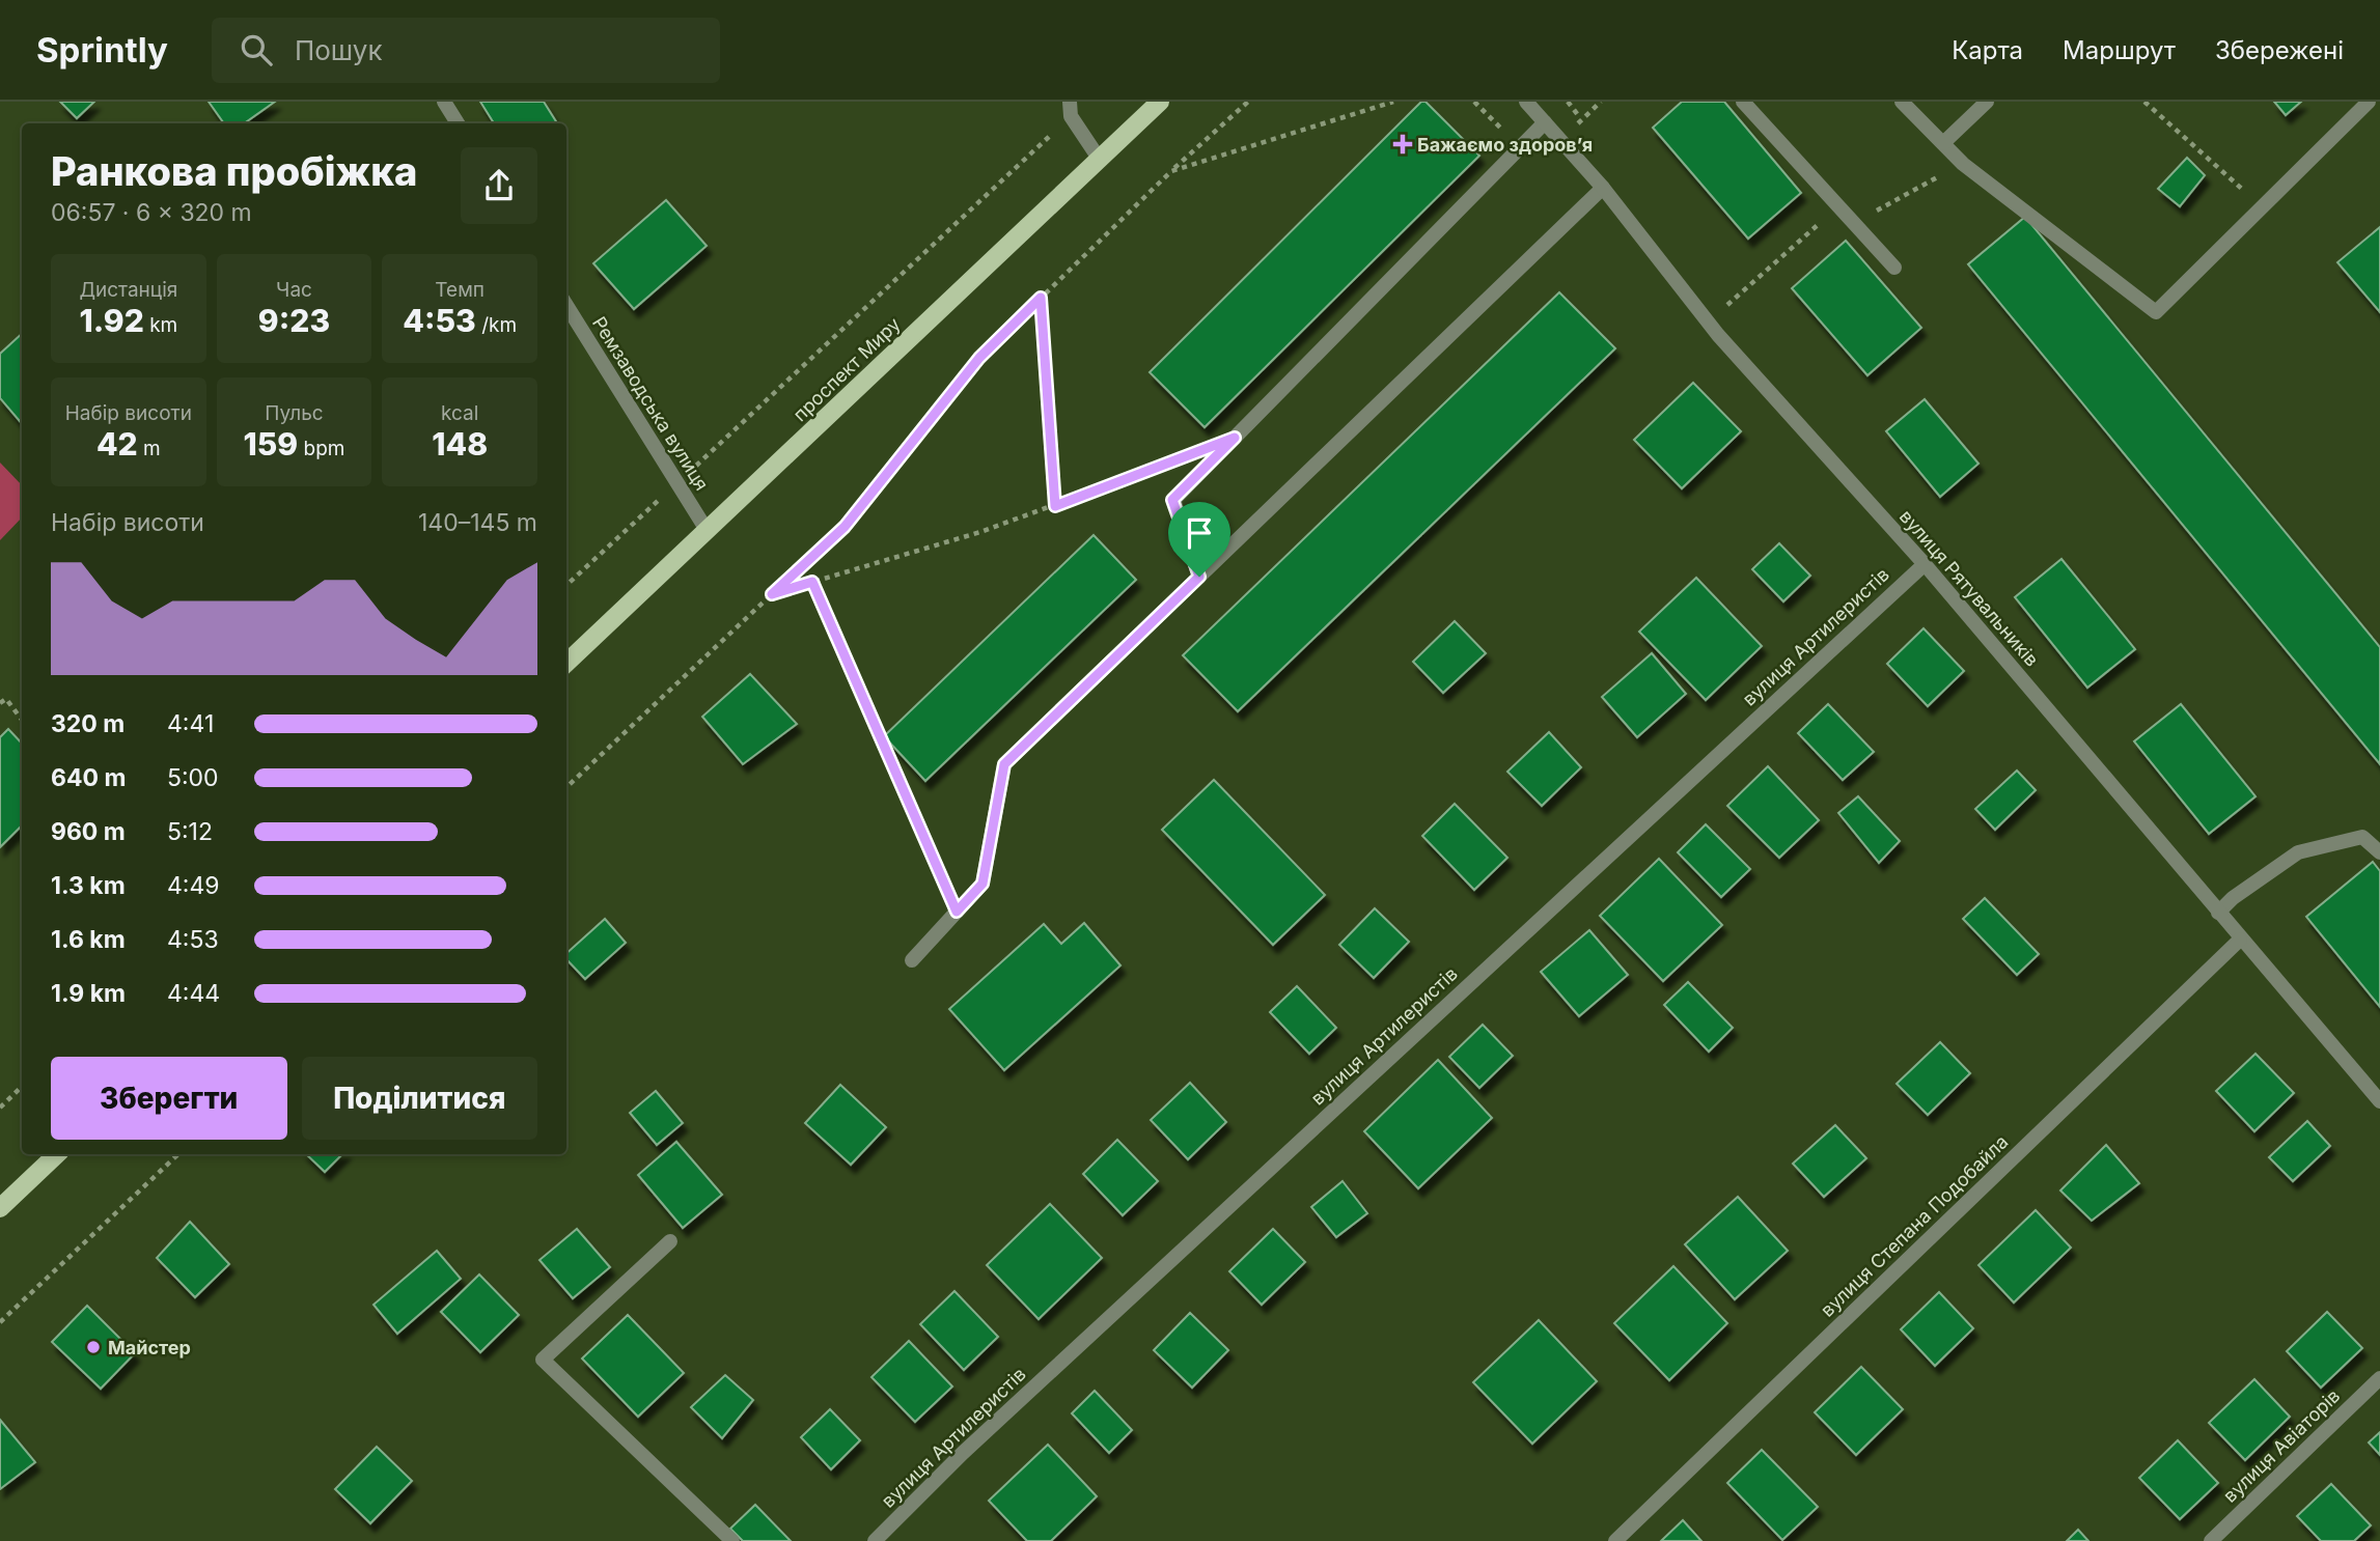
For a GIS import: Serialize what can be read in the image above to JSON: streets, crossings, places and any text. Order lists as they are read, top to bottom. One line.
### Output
{"streets":{"main road":["проспект Миру"],"street":["Ремзаводська вулиця","вулиця Рятувальників","вулиця Артилеристів","вулиця Степана Подобайла","вулиця Авіаторів"]},"crossings":[["проспект Миру","Ремзаводська вулиця"],["вулиця Рятувальників","вулиця Артилеристів"],["вулиця Рятувальників","вулиця Степана Подобайла"]],"places":{"health":["Бажаємо здоров’я"],"other":["Майстер"]},"page":{"header":"Sprintly","search":"Пошук","nav":["Карта","Маршрут","Збережені"],"heading":["Ранкова пробіжка","06:57 · 6 × 320 m"],"stats":[["Дистанція","1.92 km"],["Час","9:23"],["Темп","4:53 /km"],["Набір висоти","42 m"],["Пульс","159 bpm"],["kcal","148"]],"chart":["Набір висоти","140–145 m"],"list":[{"name":"320 m","note":"4:41"},{"name":"640 m","note":"5:00"},{"name":"960 m","note":"5:12"},{"name":"1.3 km","note":"4:49"},{"name":"1.6 km","note":"4:53"},{"name":"1.9 km","note":"4:44"}],"buttons":["Зберегти","Поділитися"]}}
